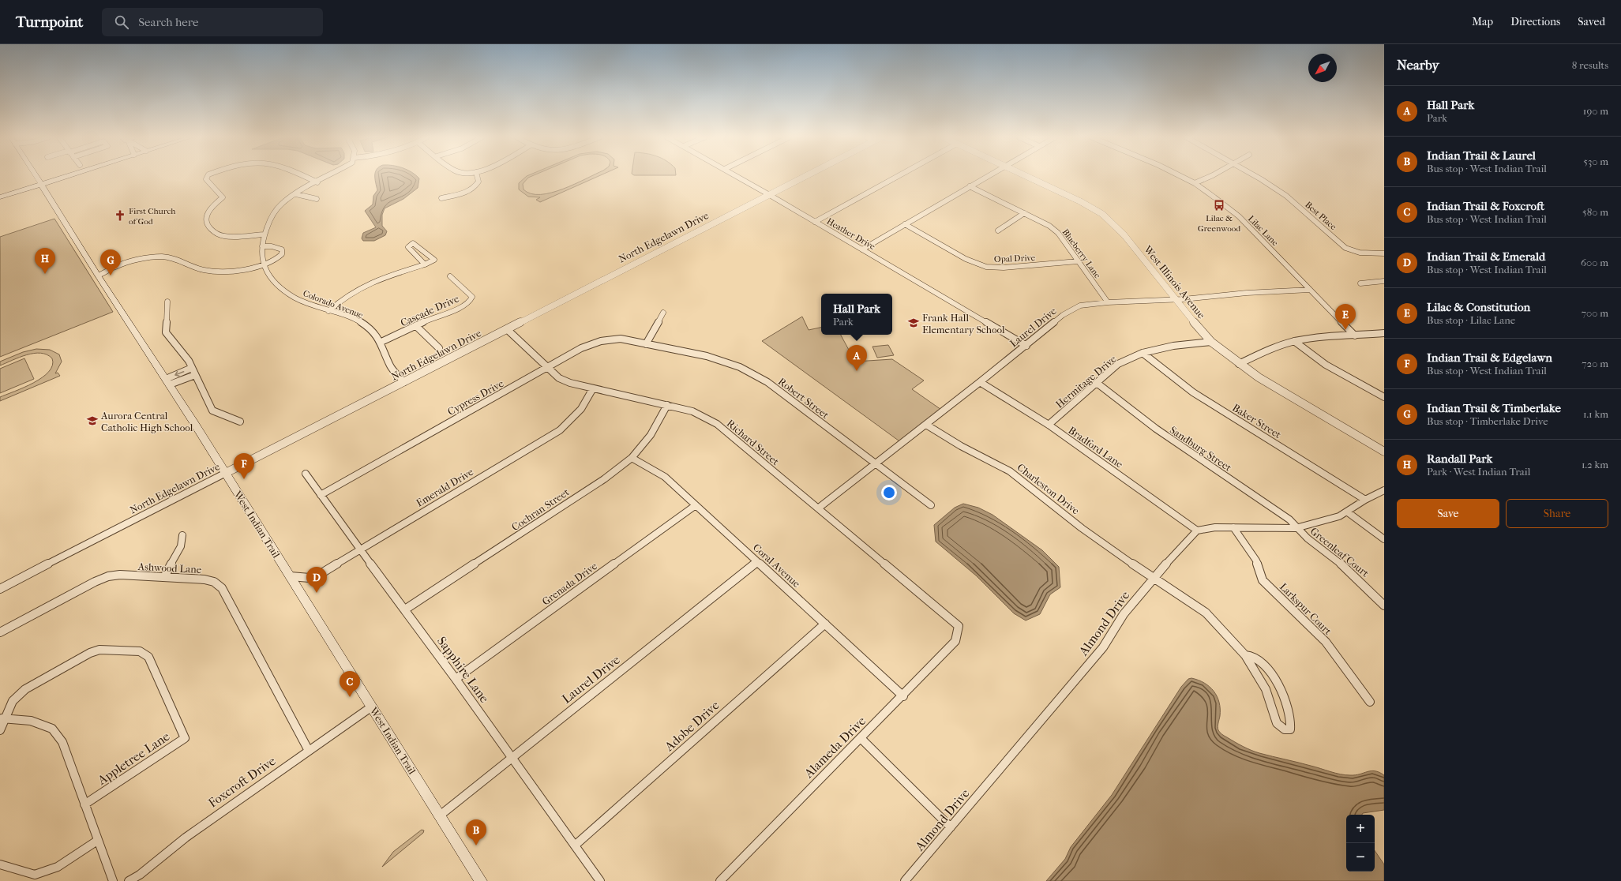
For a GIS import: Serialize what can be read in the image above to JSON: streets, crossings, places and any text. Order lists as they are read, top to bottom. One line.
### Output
{"streets":{"main road":["West Indian Trail"],"street":["Best Place","Lilac Lane","Heather Drive","North Edgelawn Drive","Blueberry Lane","Opal Drive","West Illinois Avenue","Colorado Avenue","Cascade Drive","Laurel Drive","Hermitage Drive","Cypress Drive","Robert Street","Baker Street","Richard Street","Bradford Lane","Sandburg Street","Emerald Drive","Charleston Drive","Cochran Street","Greenleaf Court","Coral Avenue","Ashwood Lane","Grenada Drive","Larkspur Court","Almond Drive","Sapphire Lane","Adobe Drive","Alameda Drive","Appletree Lane","Foxcroft Drive"]},"crossings":[["Lilac Lane","Laurel Drive"],["Heather Drive","North Edgelawn Drive"],["Heather Drive","Laurel Drive"],["North Edgelawn Drive","Colorado Avenue"],["North Edgelawn Drive","Richard Street"],["North Edgelawn Drive","West Indian Trail"],["Blueberry Lane","Opal Drive"],["Blueberry Lane","Laurel Drive"],["West Illinois Avenue","Laurel Drive"],["West Illinois Avenue","Hermitage Drive"],["Colorado Avenue","Cascade Drive"],["Laurel Drive","Robert Street"],["Laurel Drive","Richard Street"],["Laurel Drive","Bradford Lane"],["Laurel Drive","Charleston Drive"],["Laurel Drive","West Indian Trail"],["Laurel Drive","Coral Avenue"],["Laurel Drive","Sapphire Lane"],["Hermitage Drive","Baker Street"],["Hermitage Drive","Bradford Lane"],["Hermitage Drive","Sandburg Street"],["Cypress Drive","Robert Street"],["Cypress Drive","Richard Street"],["Cypress Drive","Sapphire Lane"],["Richard Street","Emerald Drive"],["Richard Street","Cochran Street"],["Richard Street","Alameda Drive"],["Bradford Lane","Almond Drive"],["Sandburg Street","Greenleaf Court"],["Emerald Drive","West Indian Trail"],["Emerald Drive","Sapphire Lane"],["Charleston Drive","Almond Drive"],["Cochran Street","Coral Avenue"],["Cochran Street","Sapphire Lane"],["West Indian Trail","Foxcroft Drive"],["Coral Avenue","Grenada Drive"],["Coral Avenue","Adobe Drive"],["Coral Avenue","Alameda Drive"],["Ashwood Lane","Foxcroft Drive"],["Grenada Drive","Sapphire Lane"],["Sapphire Lane","Adobe Drive"]],"places":{"bus stop":["Lilac & Greenwood"],"church":["First Church of God"],"school or university":["Frank Hall Elementary School","Aurora Central Catholic High School"]},"north":"bottom left","page":{"header":"Turnpoint","search":"Search here","nav":["Map","Directions","Saved"],"heading":["Nearby","8 results"],"list":[{"mark":"A","name":"Hall Park","note":"Park","value":"190 m"},{"mark":"B","name":"Indian Trail & Laurel","note":"Bus stop · West Indian Trail","value":"530 m"},{"mark":"C","name":"Indian Trail & Foxcroft","note":"Bus stop · West Indian Trail","value":"580 m"},{"mark":"D","name":"Indian Trail & Emerald","note":"Bus stop · West Indian Trail","value":"600 m"},{"mark":"E","name":"Lilac & Constitution","note":"Bus stop · Lilac Lane","value":"700 m"},{"mark":"F","name":"Indian Trail & Edgelawn","note":"Bus stop · West Indian Trail","value":"720 m"},{"mark":"G","name":"Indian Trail & Timberlake","note":"Bus stop · Timberlake Drive","value":"1.1 km"},{"mark":"H","name":"Randall Park","note":"Park · West Indian Trail","value":"1.2 km"}],"pins":["H","G","E","A","F","D","C","B"],"popup":["Hall Park","Park"],"buttons":["Save","Share"],"map_buttons":["+","−"]}}
